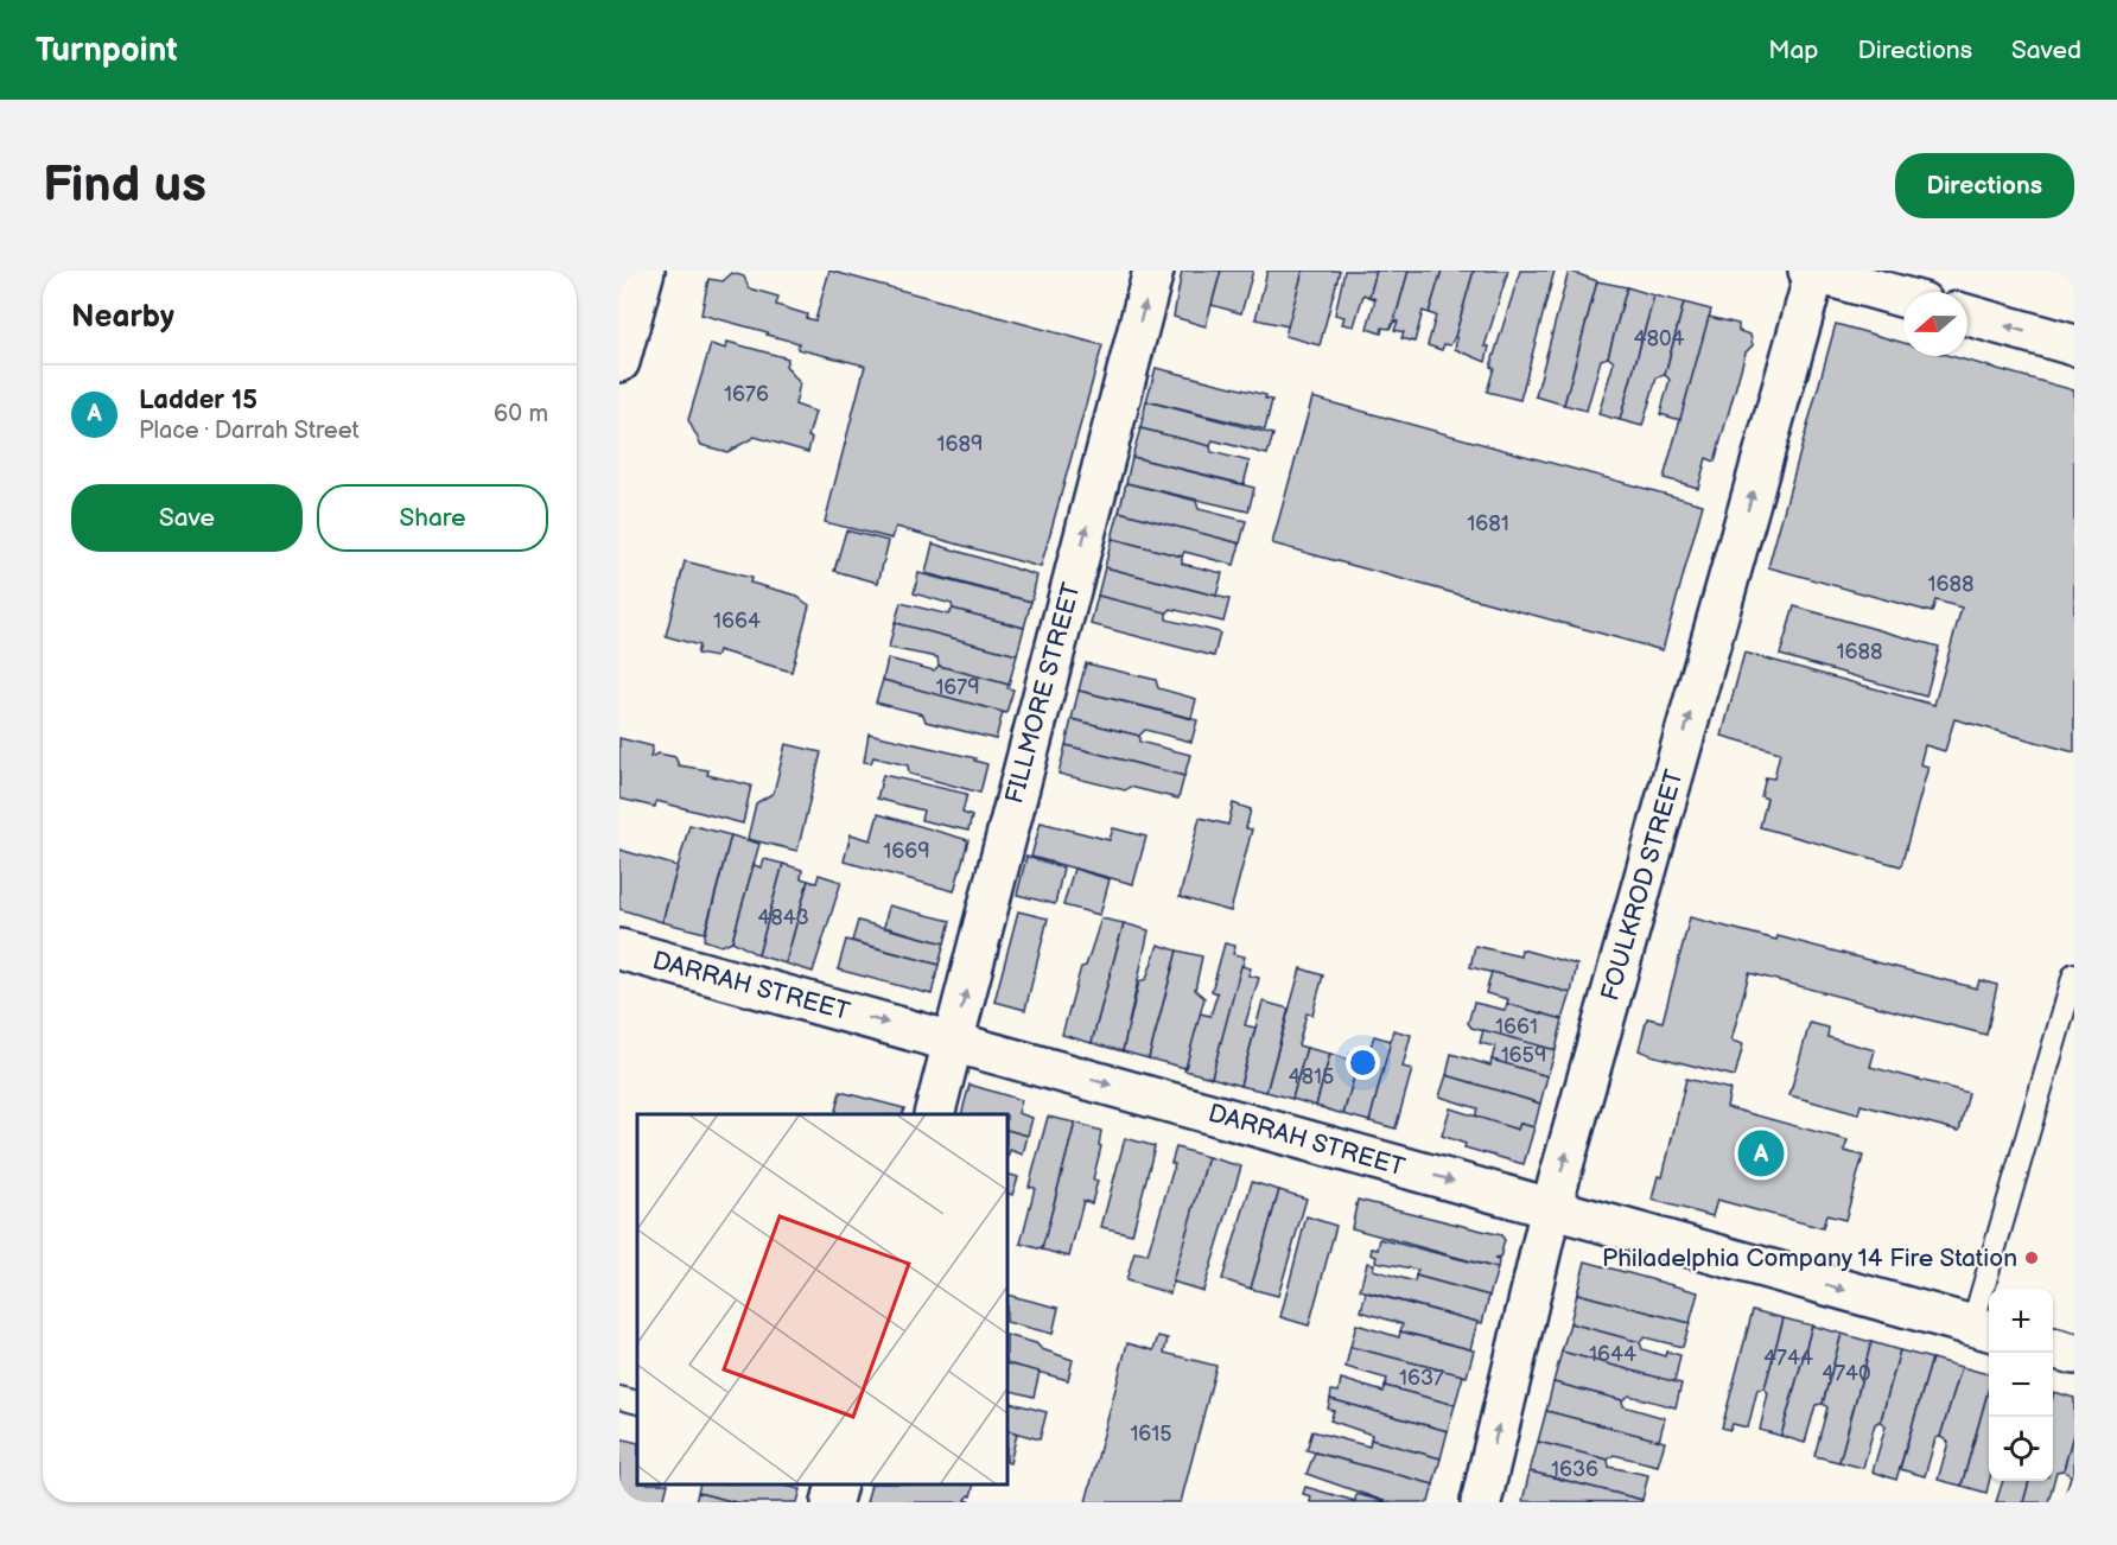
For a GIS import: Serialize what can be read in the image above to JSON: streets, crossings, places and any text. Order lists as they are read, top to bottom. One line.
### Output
{"streets":{"street":["FILLMORE STREET","FOULKROD STREET","DARRAH STREET"]},"crossings":[["FILLMORE STREET","DARRAH STREET"],["FOULKROD STREET","DARRAH STREET"]],"one_way":["FILLMORE STREET","FOULKROD STREET","DARRAH STREET"],"places":["Philadelphia Company 14 Fire Station"],"house_numbers":["4804","1676","1689","1681","1688","1664","1688","1679","1669","4843","1661","1659","4815","1644","4744","4740","1637","1615","1636"],"north":"left","page":{"header":"Turnpoint","nav":["Map","Directions","Saved"],"buttons":["Directions",["Save","Share"]],"title":"Find us","heading":"Nearby","list":[{"mark":"A","name":"Ladder 15","note":"Place · Darrah Street","value":"60 m"}],"pins":"A","map_buttons":["+","−"]}}
